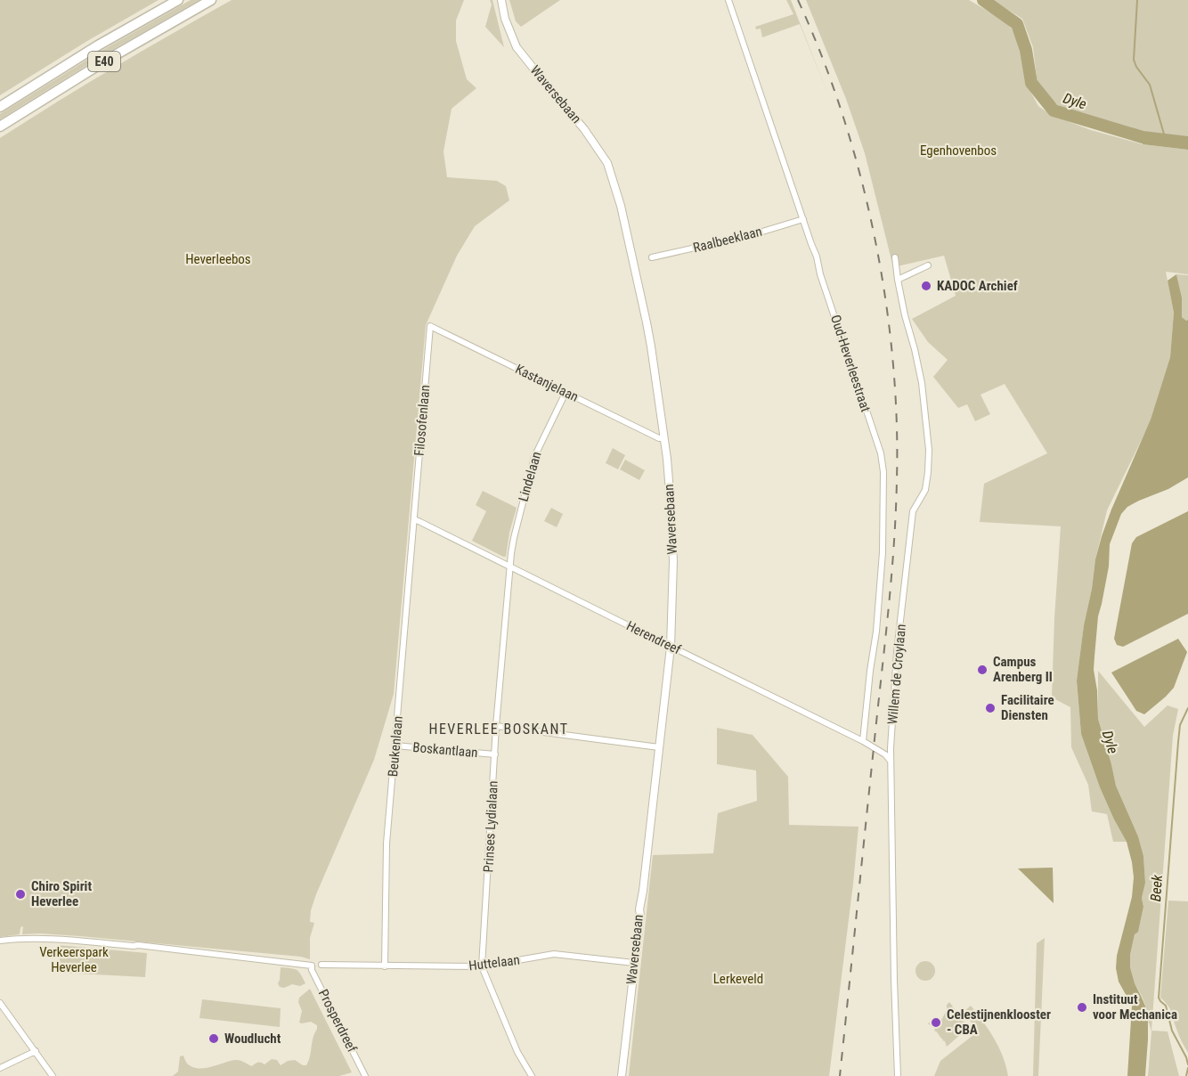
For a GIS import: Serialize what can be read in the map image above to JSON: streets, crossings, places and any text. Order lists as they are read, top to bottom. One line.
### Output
{"streets":{"highway":["E40"],"street":["Waversebaan","Raalbeeklaan","Oud-Heverleestraat","Kastanjelaan","Filosofenlaan","Lindelaan","Herendreef","Willem de Croylaan","Beukenlaan","Boskantlaan","Prinses Lydialaan","Huttelaan","Prosperdreef"]},"crossings":[["Waversebaan","Kastanjelaan"],["Waversebaan","Herendreef"],["Waversebaan","Huttelaan"],["Raalbeeklaan","Oud-Heverleestraat"],["Oud-Heverleestraat","Herendreef"],["Kastanjelaan","Filosofenlaan"],["Kastanjelaan","Lindelaan"],["Filosofenlaan","Herendreef"],["Filosofenlaan","Beukenlaan"],["Lindelaan","Herendreef"],["Lindelaan","Prinses Lydialaan"],["Herendreef","Willem de Croylaan"],["Herendreef","Prinses Lydialaan"],["Beukenlaan","Boskantlaan"],["Beukenlaan","Huttelaan"],["Boskantlaan","Prinses Lydialaan"],["Prinses Lydialaan","Huttelaan"]],"districts":["HEVERLEE BOSKANT"],"water":["Dyle","Beek"],"parks":["Egenhovenbos","Heverleebos","Verkeerspark Heverlee","Lerkeveld"],"places":["KADOC Archief","Campus Arenberg II","Facilitaire Diensten","Chiro Spirit Heverlee","Instituut voor Mechanica","Celestijnenklooster - CBA","Woudlucht"]}
